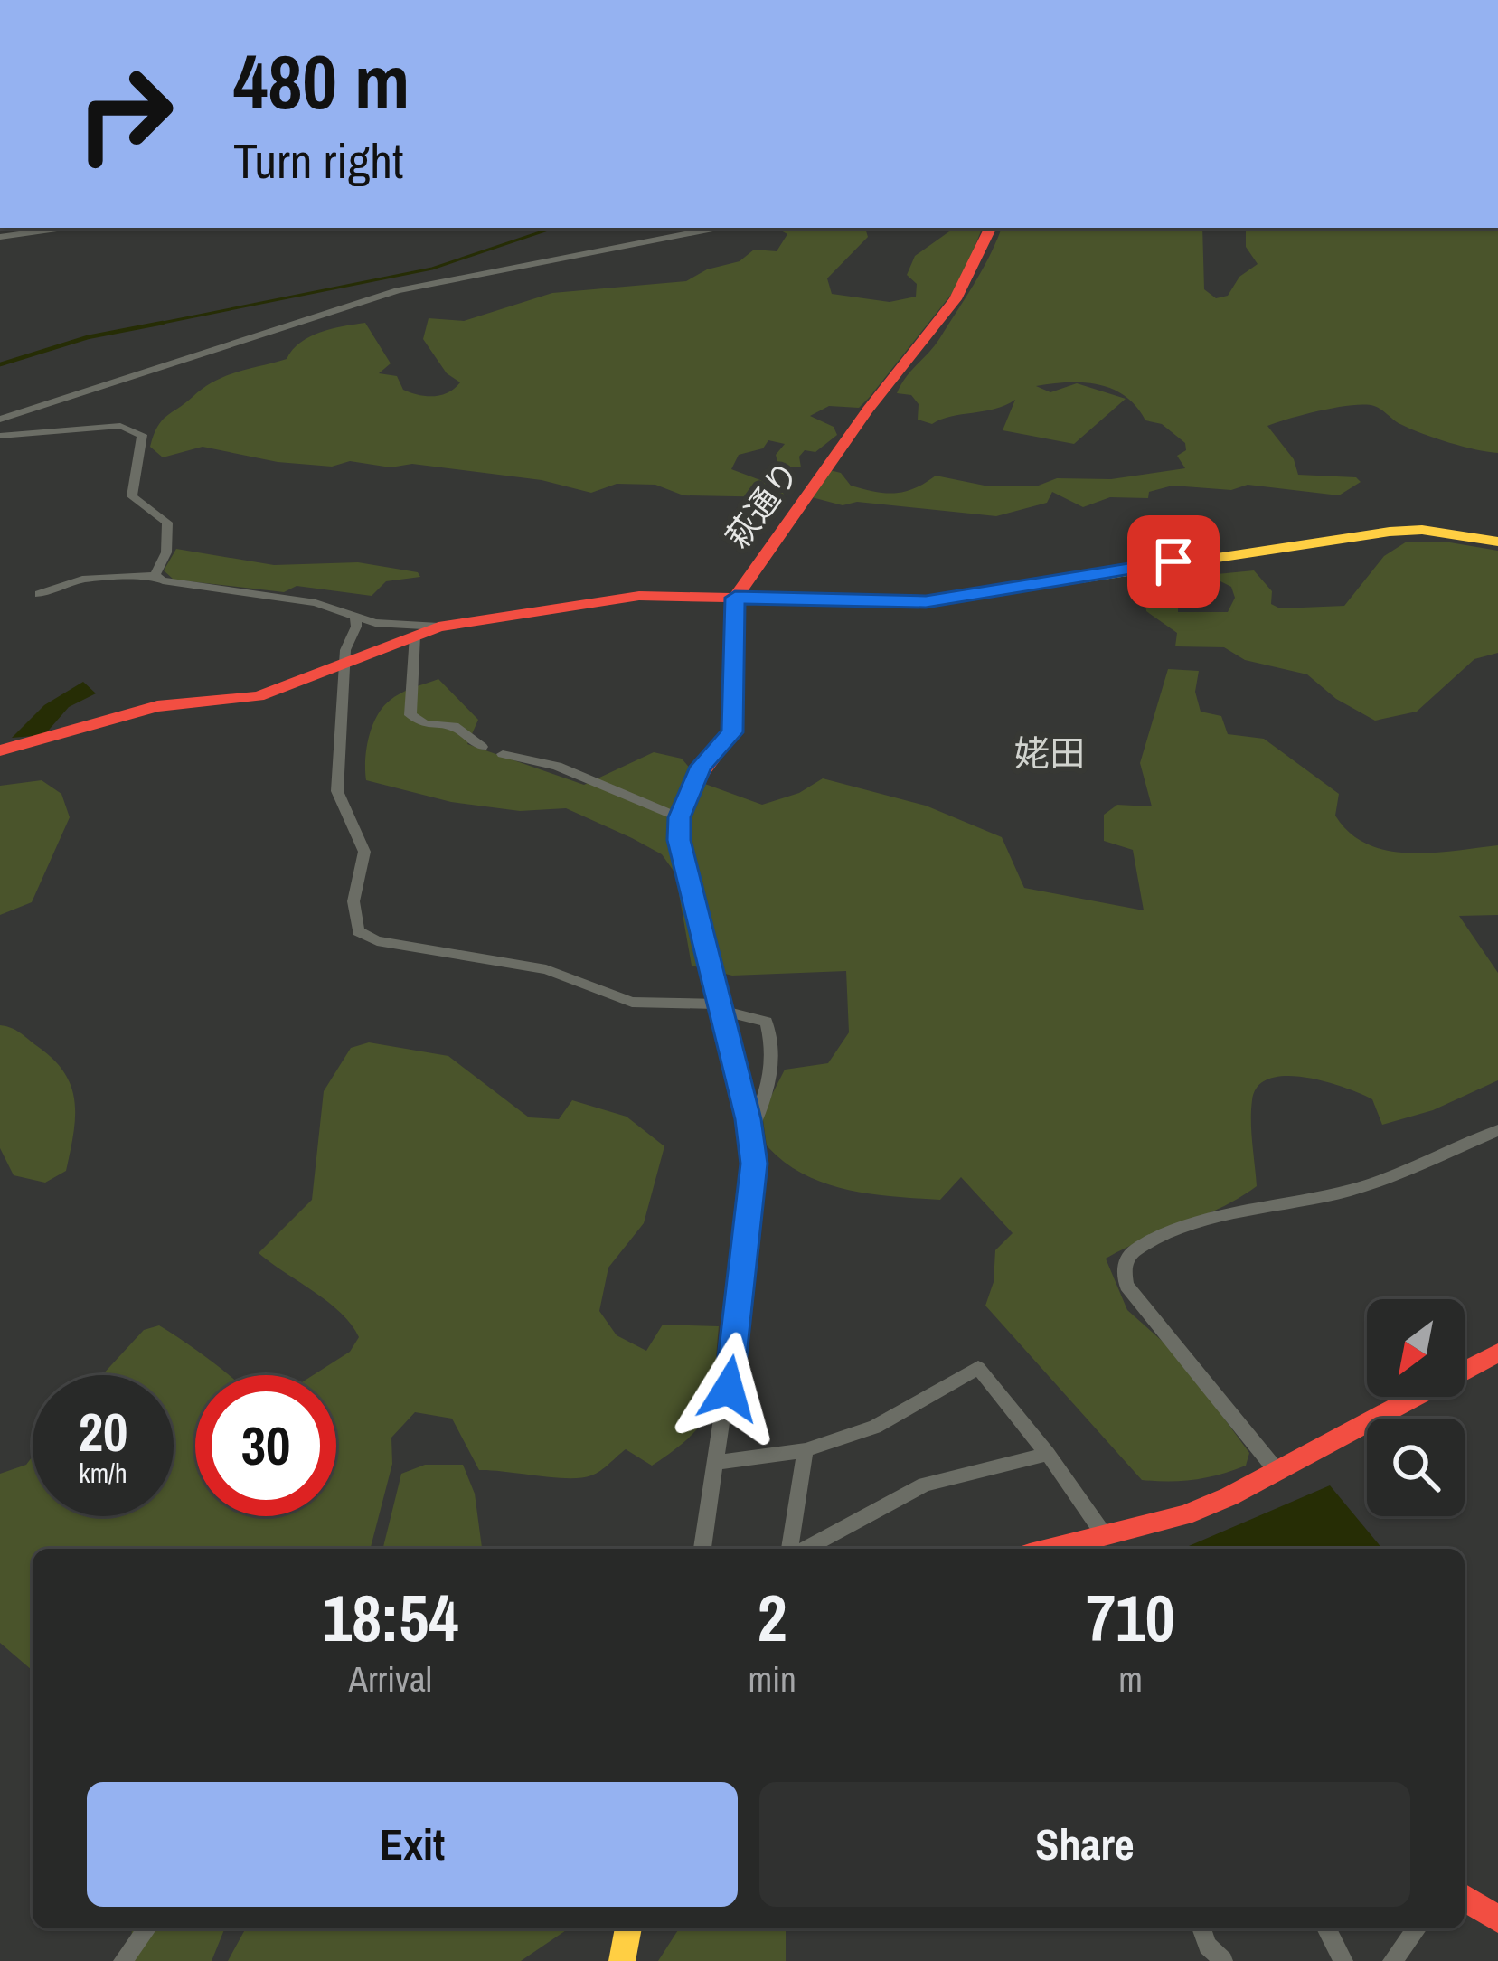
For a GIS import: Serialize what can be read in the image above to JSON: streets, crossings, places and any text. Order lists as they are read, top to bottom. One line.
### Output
{"streets":{"street":["萩通り"]},"districts":["姥田"],"north":"bottom left","page":{"turn":["480 m","Turn right"],"speed":"20 km/h","limit":"30","eta":["18:54","Arrival","2","min","710","m"],"buttons":["Exit","Share"]}}
